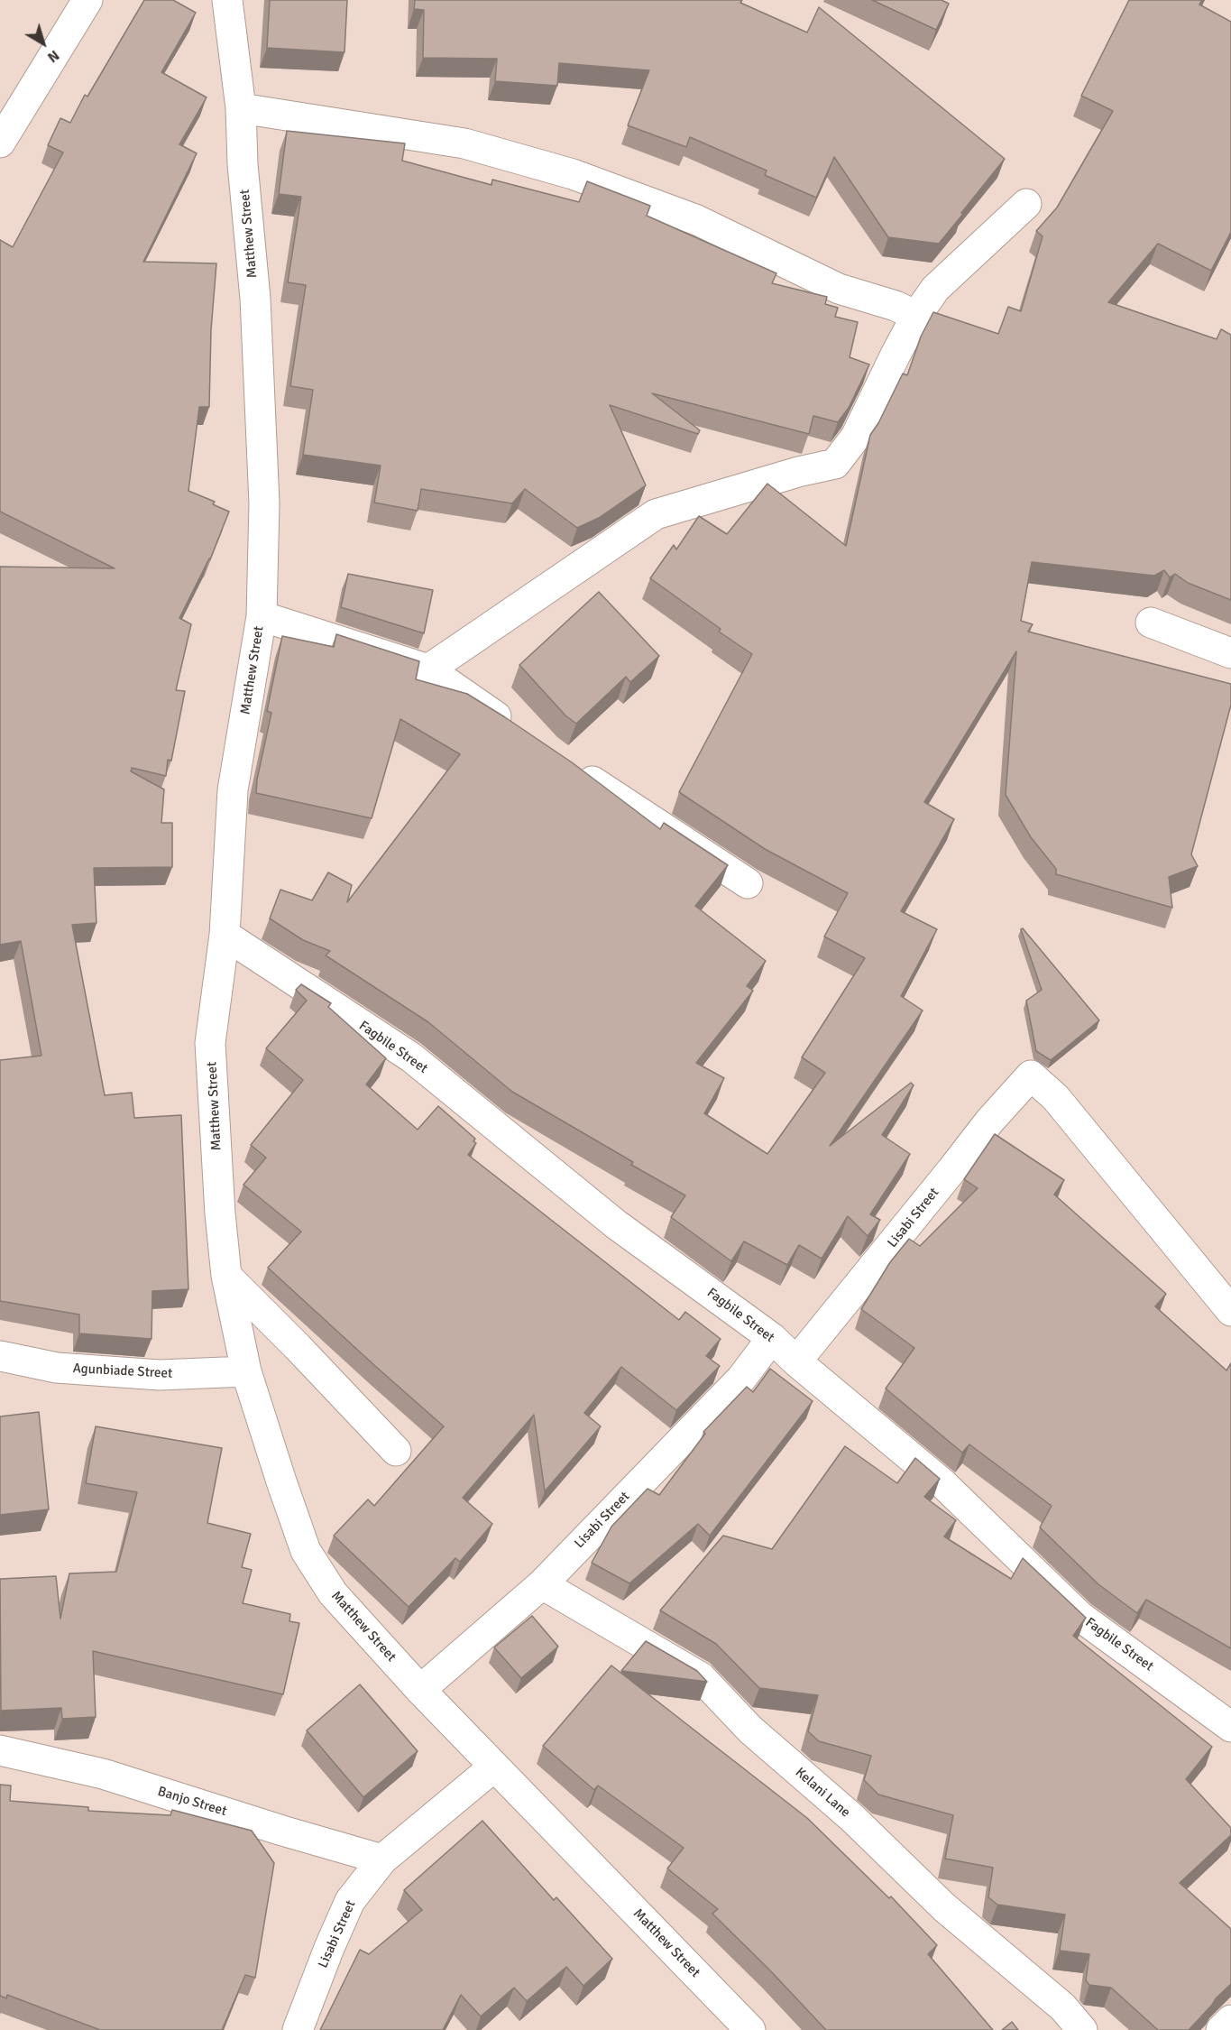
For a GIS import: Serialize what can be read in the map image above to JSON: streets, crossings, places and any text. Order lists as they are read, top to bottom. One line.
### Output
{"streets":{"street":["Matthew Street","Fagbile Street","Lisabi Street","Agunbiade Street","Kelani Lane","Banjo Street"]},"crossings":[["Matthew Street","Fagbile Street"],["Matthew Street","Lisabi Street"],["Matthew Street","Agunbiade Street"],["Fagbile Street","Lisabi Street"],["Lisabi Street","Kelani Lane"],["Lisabi Street","Banjo Street"]],"north":"bottom right"}
